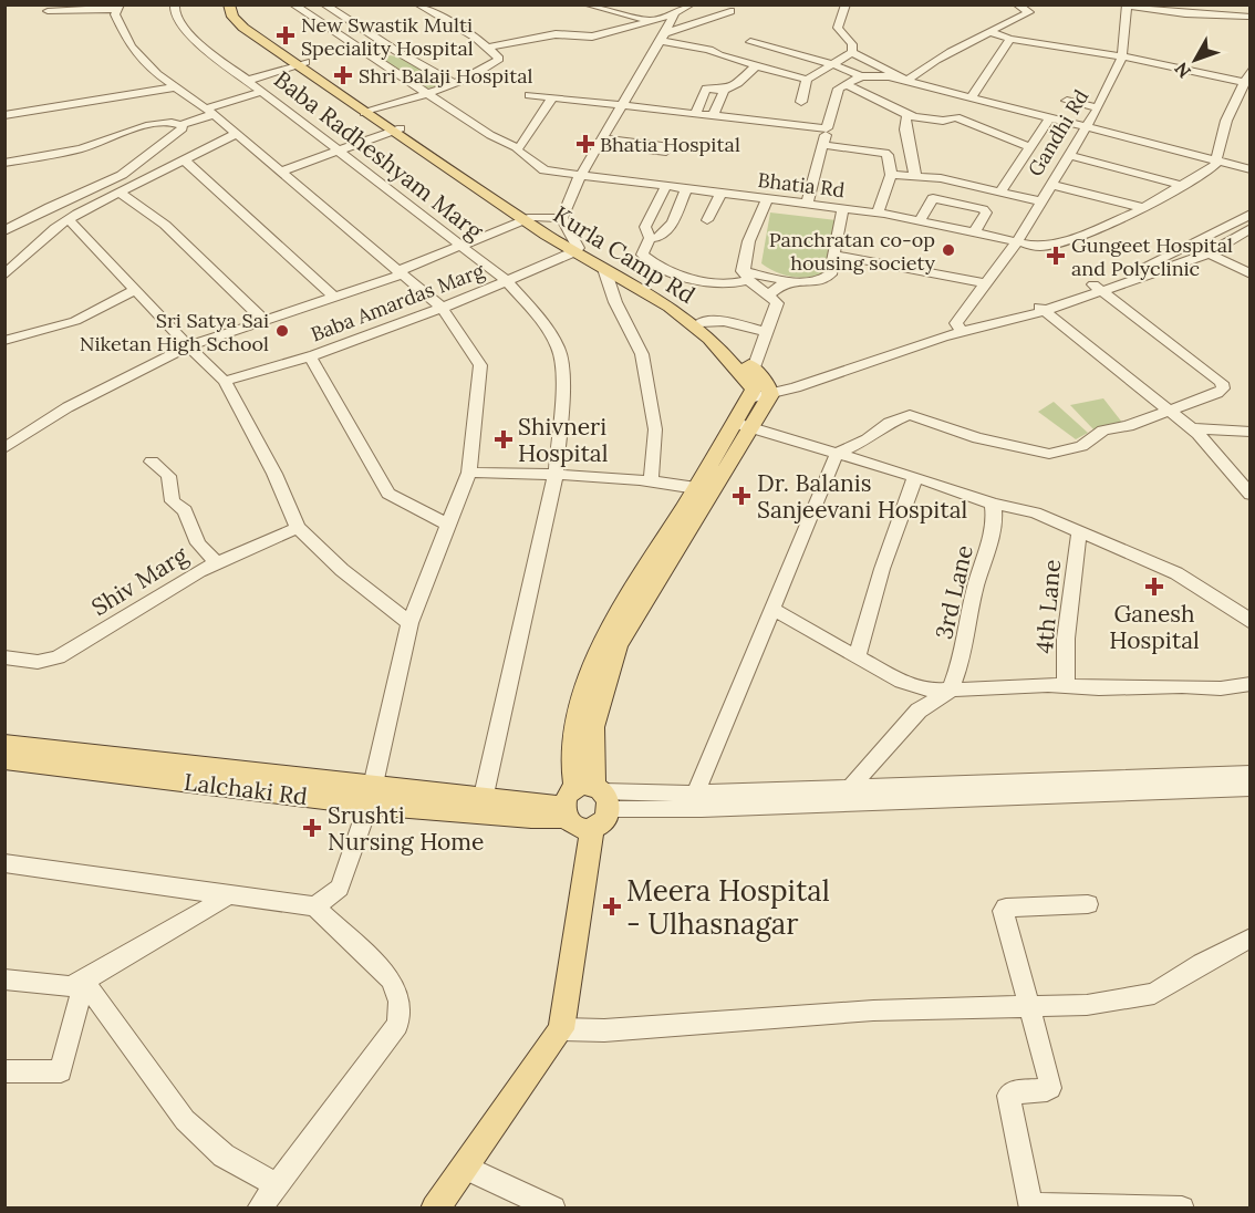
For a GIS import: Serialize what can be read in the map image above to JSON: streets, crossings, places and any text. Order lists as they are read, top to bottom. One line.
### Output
{"streets":{"main road":["Kurla Camp Rd","Lalchaki Rd"],"street":["Gandhi Rd","Baba Radheshyam Marg","Bhatia Rd","Baba Amardas Marg","Shiv Marg","3rd Lane","4th Lane"]},"crossings":[["Gandhi Rd","Bhatia Rd"],["Baba Radheshyam Marg","Baba Amardas Marg"],["Baba Radheshyam Marg","Lalchaki Rd"],["Kurla Camp Rd","Baba Amardas Marg"]],"places":{"health":["New Swastik Multi Speciality Hospital","Shri Balaji Hospital","Bhatia Hospital","Gungeet Hospital and Polyclinic","Shivneri Hospital","Dr. Balanis Sanjeevani Hospital","Ganesh Hospital","Srushti Nursing Home","Meera Hospital - Ulhasnagar"],"other":["Panchratan co-op housing society","Sri Satya Sai Niketan High School"]},"north":"bottom left"}
